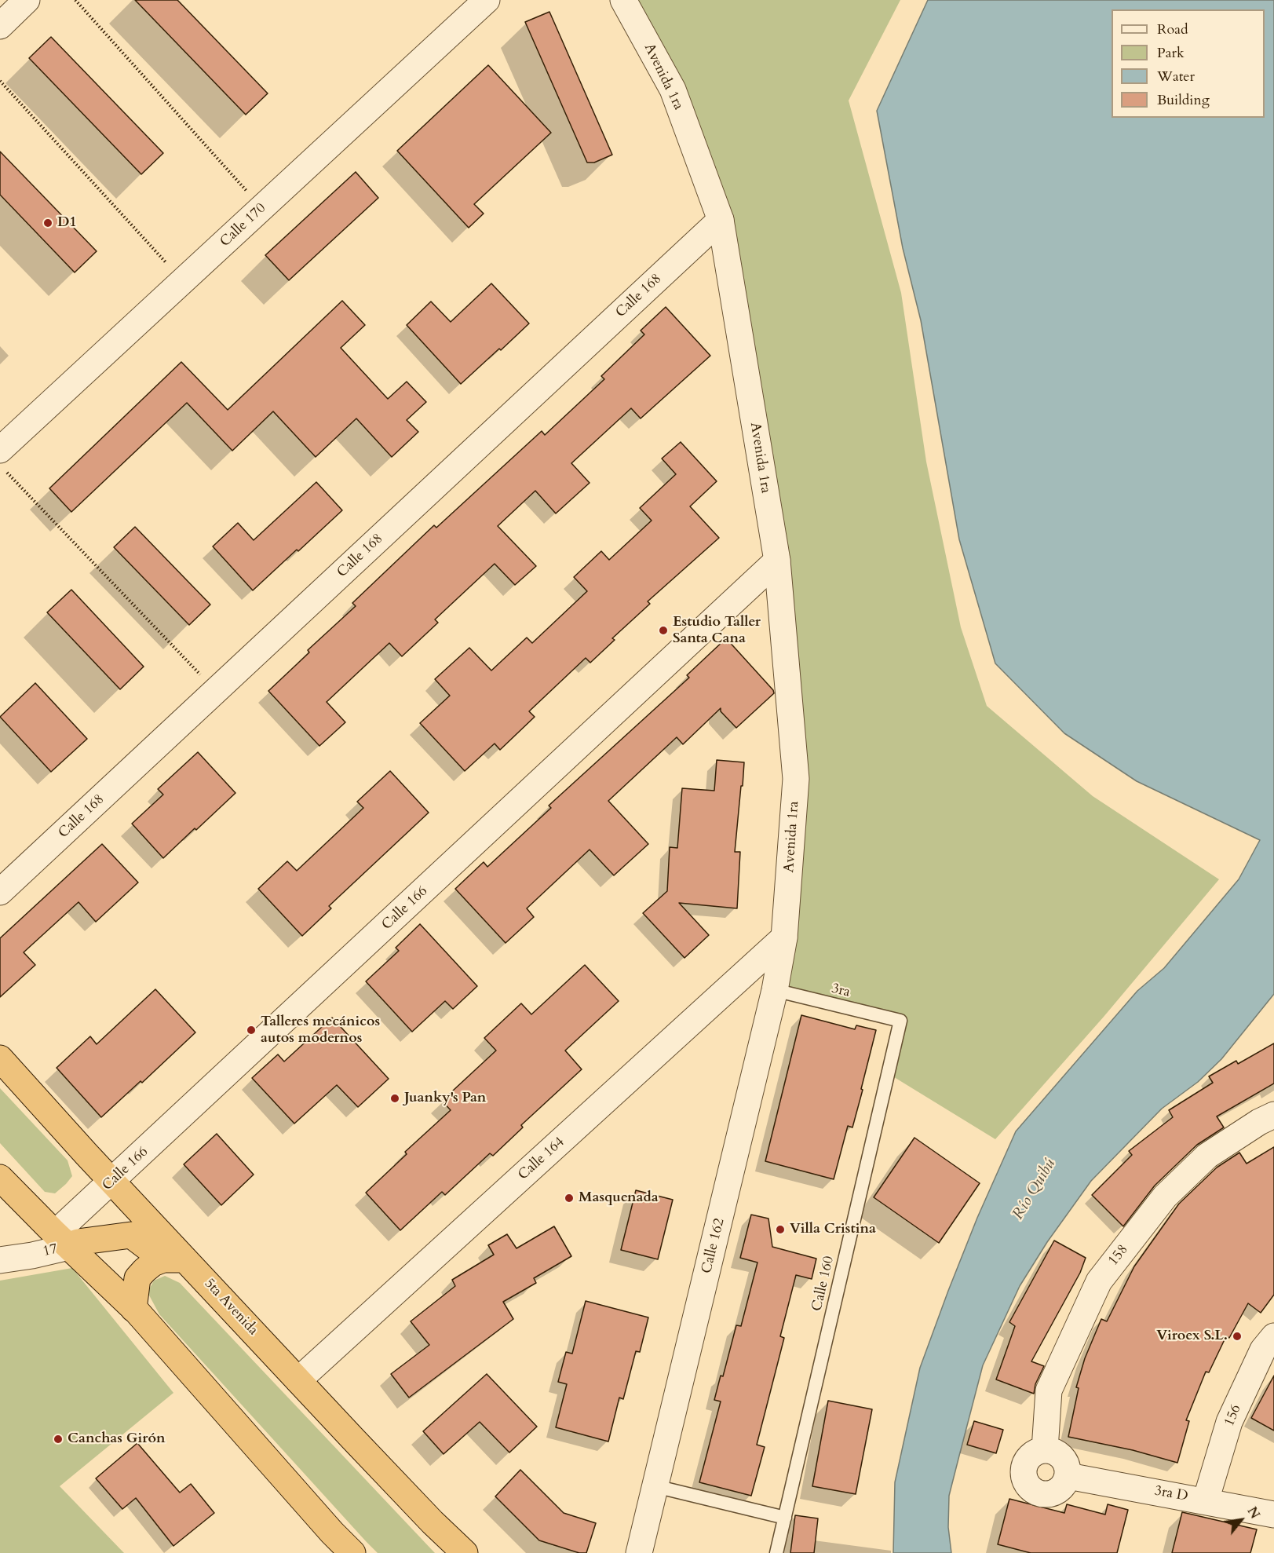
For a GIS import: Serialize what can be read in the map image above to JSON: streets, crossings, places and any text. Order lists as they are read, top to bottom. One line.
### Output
{"streets":{"highway":["5ta Avenida"],"street":["Avenida 1ra","Calle 170","Calle 168","Calle 166","Calle 164","Calle 162","158","156","3ra D"],"lane":["3ra","Calle 160"]},"crossings":[["Avenida 1ra","Calle 168"],["Avenida 1ra","Calle 166"],["Avenida 1ra","Calle 164"],["Avenida 1ra","Calle 162"],["Calle 166","5ta Avenida"],["3ra","Calle 162"],["3ra","Calle 160"],["Calle 164","Calle 162"],["Calle 164","5ta Avenida"],["158","3ra D"],["156","3ra D"]],"water":["Río Quibú"],"places":["D1","Estudio Taller Santa Cana","Talleres mecánicos autos modernos","Juanky's Pan","Masquenada","Villa Cristina","Viroex S.L.","Canchas Girón"],"legend":["Road","Park","Water","Building"],"north":"top right"}
